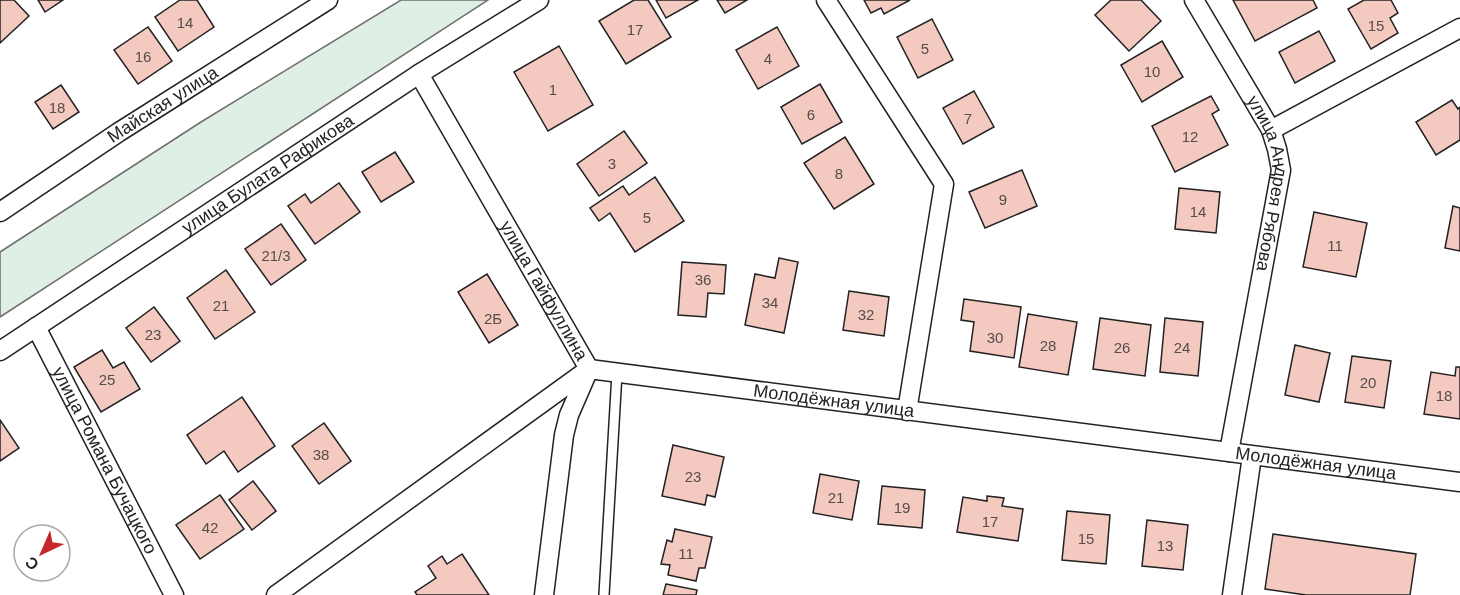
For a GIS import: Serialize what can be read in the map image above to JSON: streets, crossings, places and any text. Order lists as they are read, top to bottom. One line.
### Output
{"streets":{"street":["Майская улица","улица Булата Рафикова","улица Андрея Рябова","улица Гайфуллина","Молодёжная улица","улица Романа Бучацкого"]},"crossings":[["улица Булата Рафикова","улица Гайфуллина"],["улица Булата Рафикова","улица Романа Бучацкого"],["улица Андрея Рябова","Молодёжная улица"],["улица Гайфуллина","Молодёжная улица"]],"house_numbers":["14","15","17","5","16","4","10","1","18","6","7","12","3","8","9","14","5","11","21/3","36","34","21","32","2Б","23","30","28","26","24","25","20","18","38","23","21","19","17","42","15","13","11"],"north":"bottom left"}
